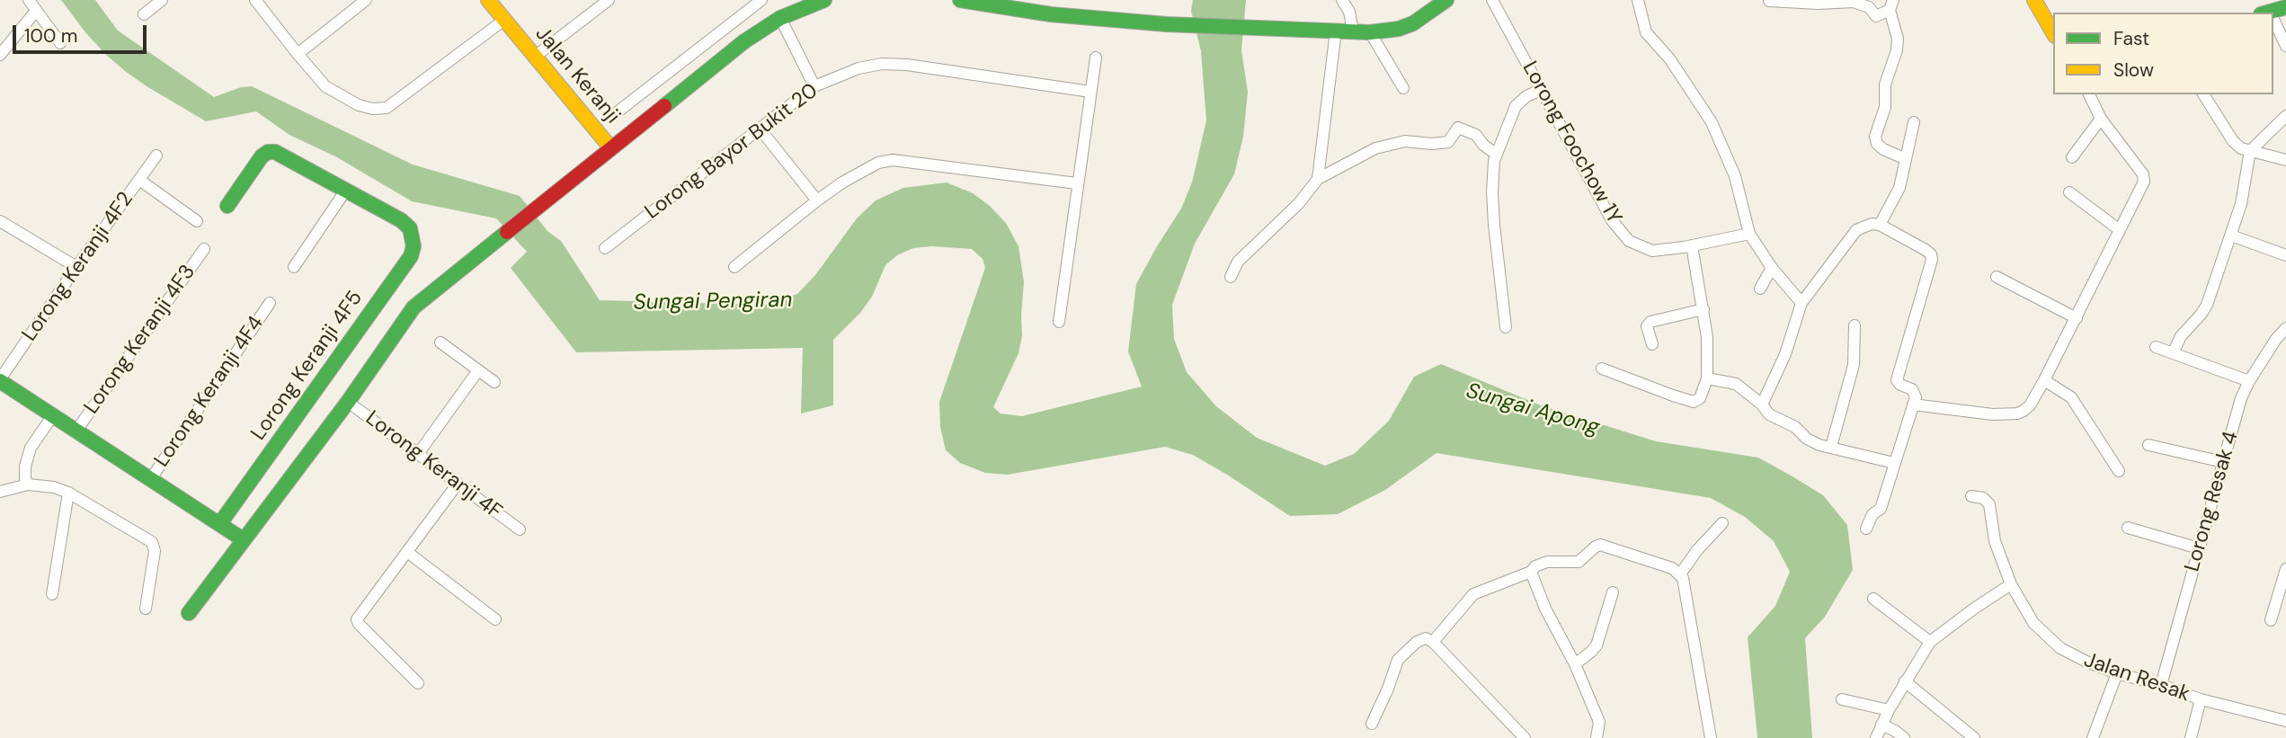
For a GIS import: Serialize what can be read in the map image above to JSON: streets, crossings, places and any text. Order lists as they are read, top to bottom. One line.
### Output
{"streets":{"street":["Jalan Keranji","Lorong Foochow 1Y","Lorong Bayor Bukit 20","Lorong Keranji 4F2","Lorong Keranji 4F3","Lorong Keranji 4F5","Lorong Keranji 4F4","Lorong Keranji 4F","Lorong Resak 4","Jalan Resak"]},"crossings":[["Lorong Resak 4","Jalan Resak"]],"water":["Sungai Pengiran","Sungai Apong"],"legend":["Fast","Slow"],"scale_bar":"100 m"}
